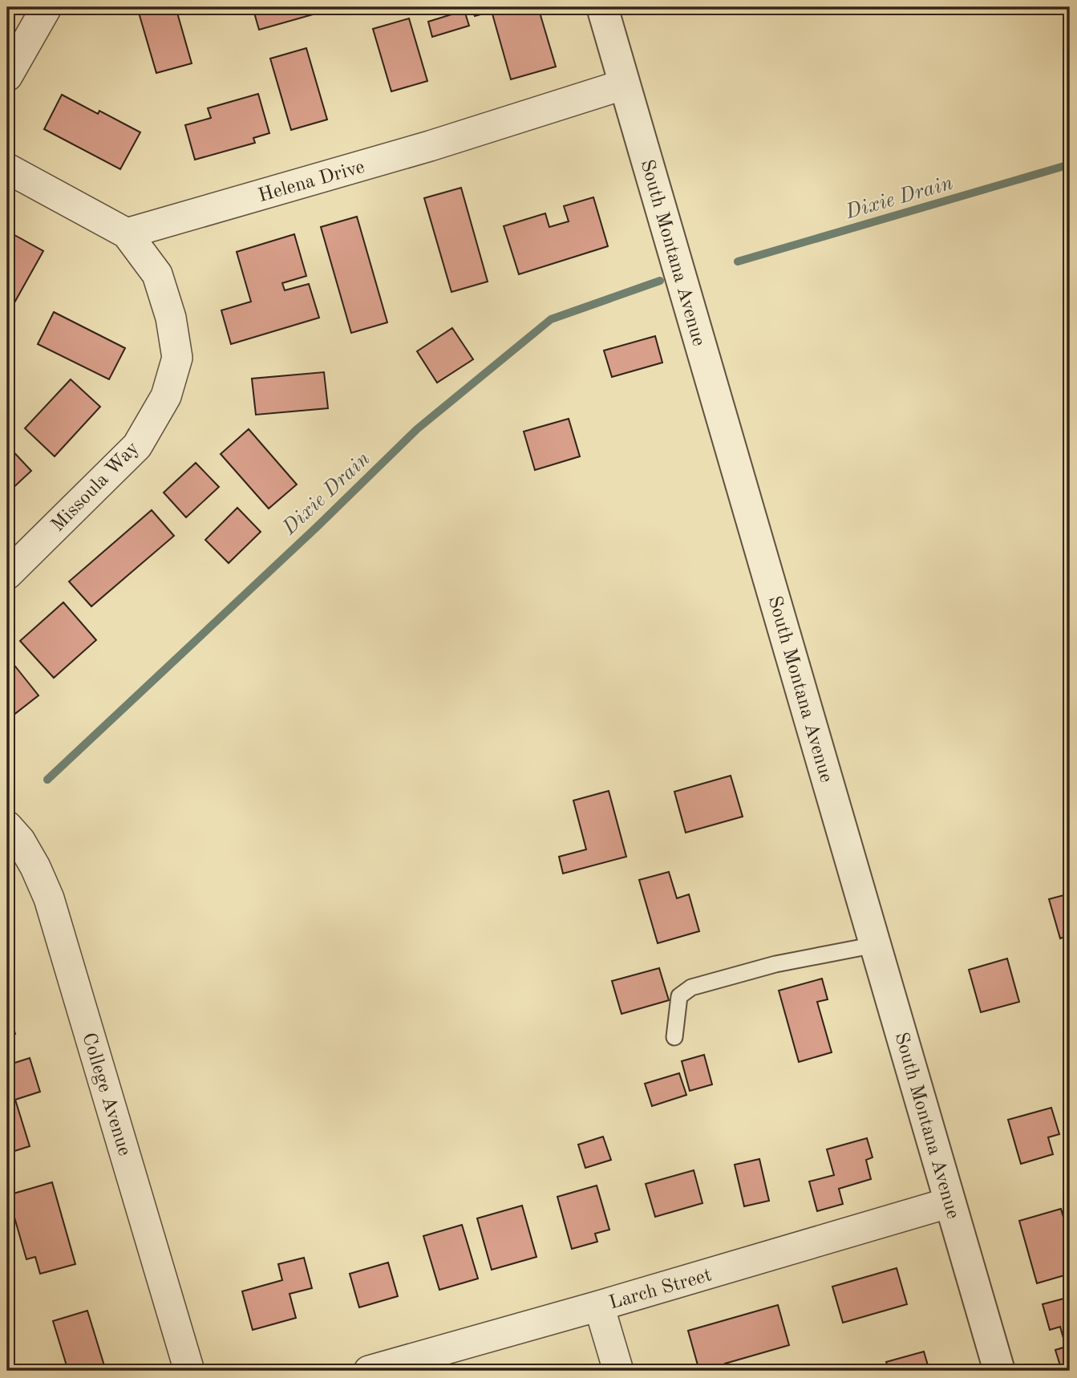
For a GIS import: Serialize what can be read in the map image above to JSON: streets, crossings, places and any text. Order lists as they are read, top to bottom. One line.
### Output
{"streets":{"street":["Helena Drive","South Montana Avenue","Missoula Way","College Avenue","Larch Street"]},"crossings":[["Helena Drive","South Montana Avenue"],["Helena Drive","Missoula Way"],["South Montana Avenue","Larch Street"]],"water":["Dixie Drain"]}
